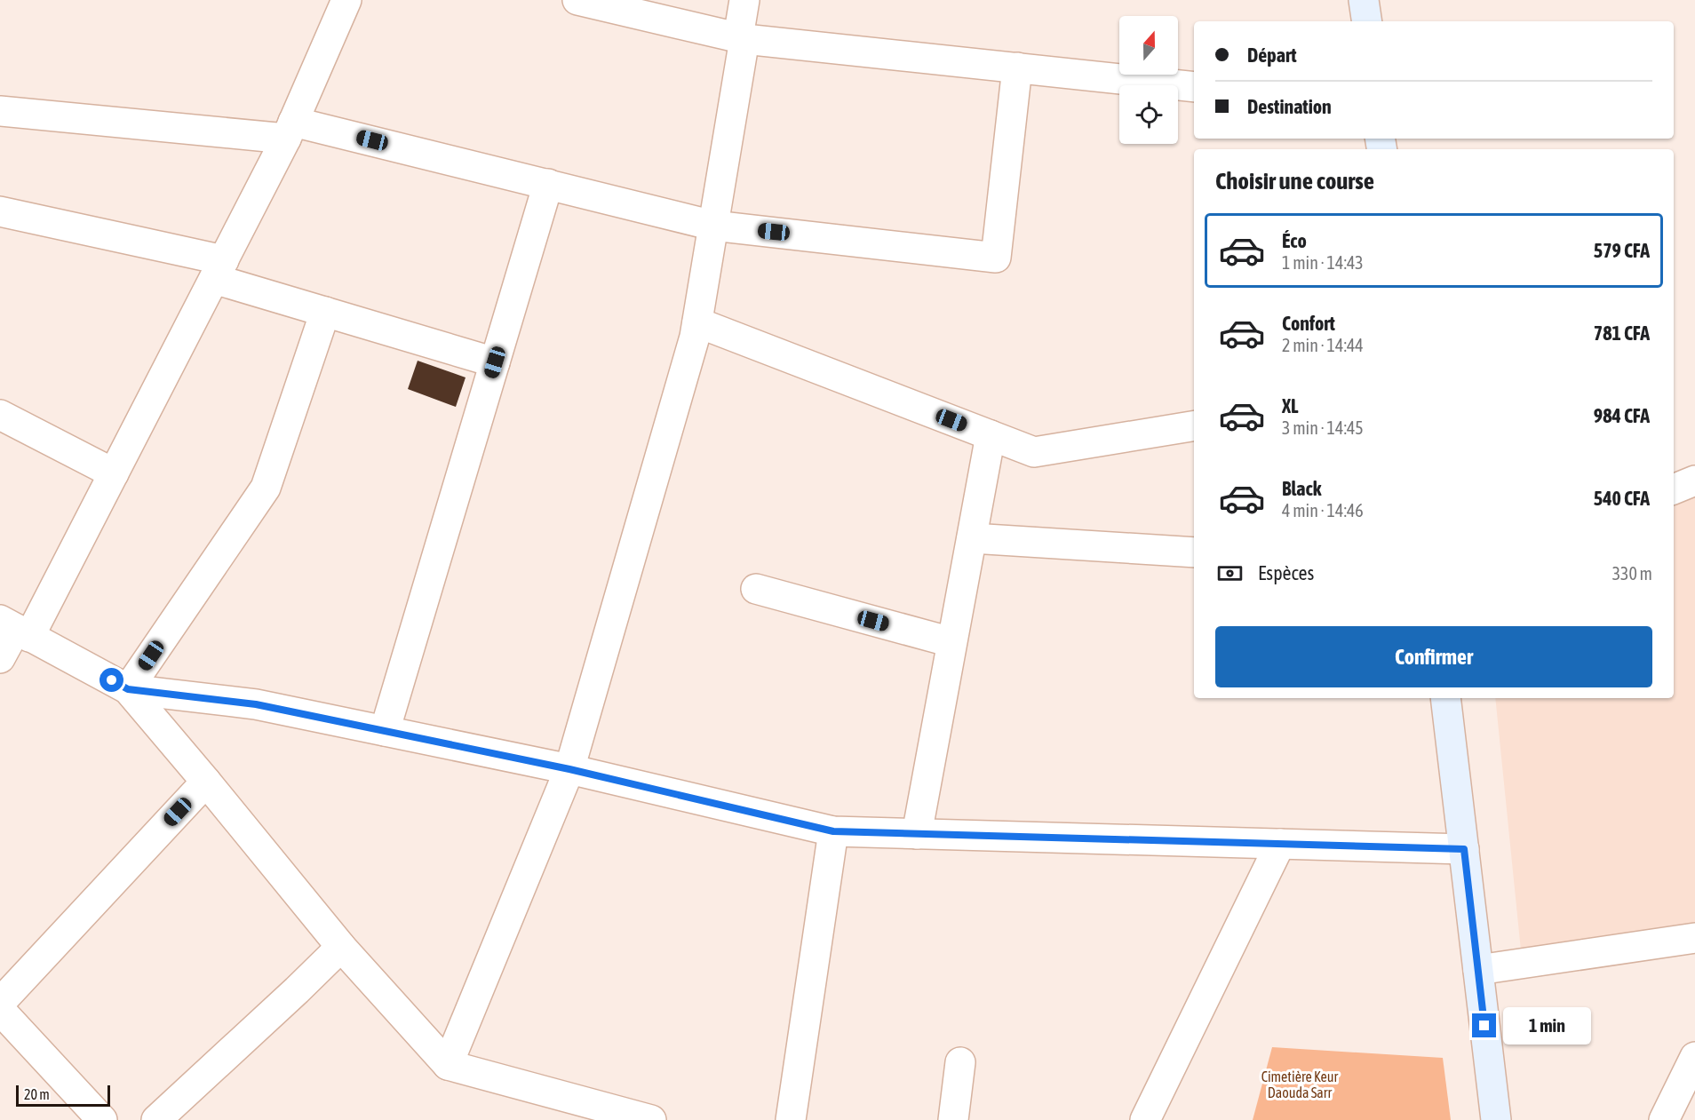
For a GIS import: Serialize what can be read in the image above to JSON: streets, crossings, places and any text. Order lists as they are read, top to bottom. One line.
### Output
{"parks":["Cimetière Keur Daouda Sarr"],"scale_bar":"20 m","north":"top","page":{"banner":["Départ","Destination"],"heading":"Choisir une course","list":[{"name":"Éco","note":"1 min · 14:43","value":"579 CFA"},{"name":"Confort","note":"2 min · 14:44","value":"781 CFA"},{"name":"XL","note":"3 min · 14:45","value":"984 CFA"},{"name":"Black","note":"4 min · 14:46","value":"540 CFA"}],"pay":["Espèces","330 m"],"buttons":"Confirmer","bubble":"1 min","scale":"20 m"}}
